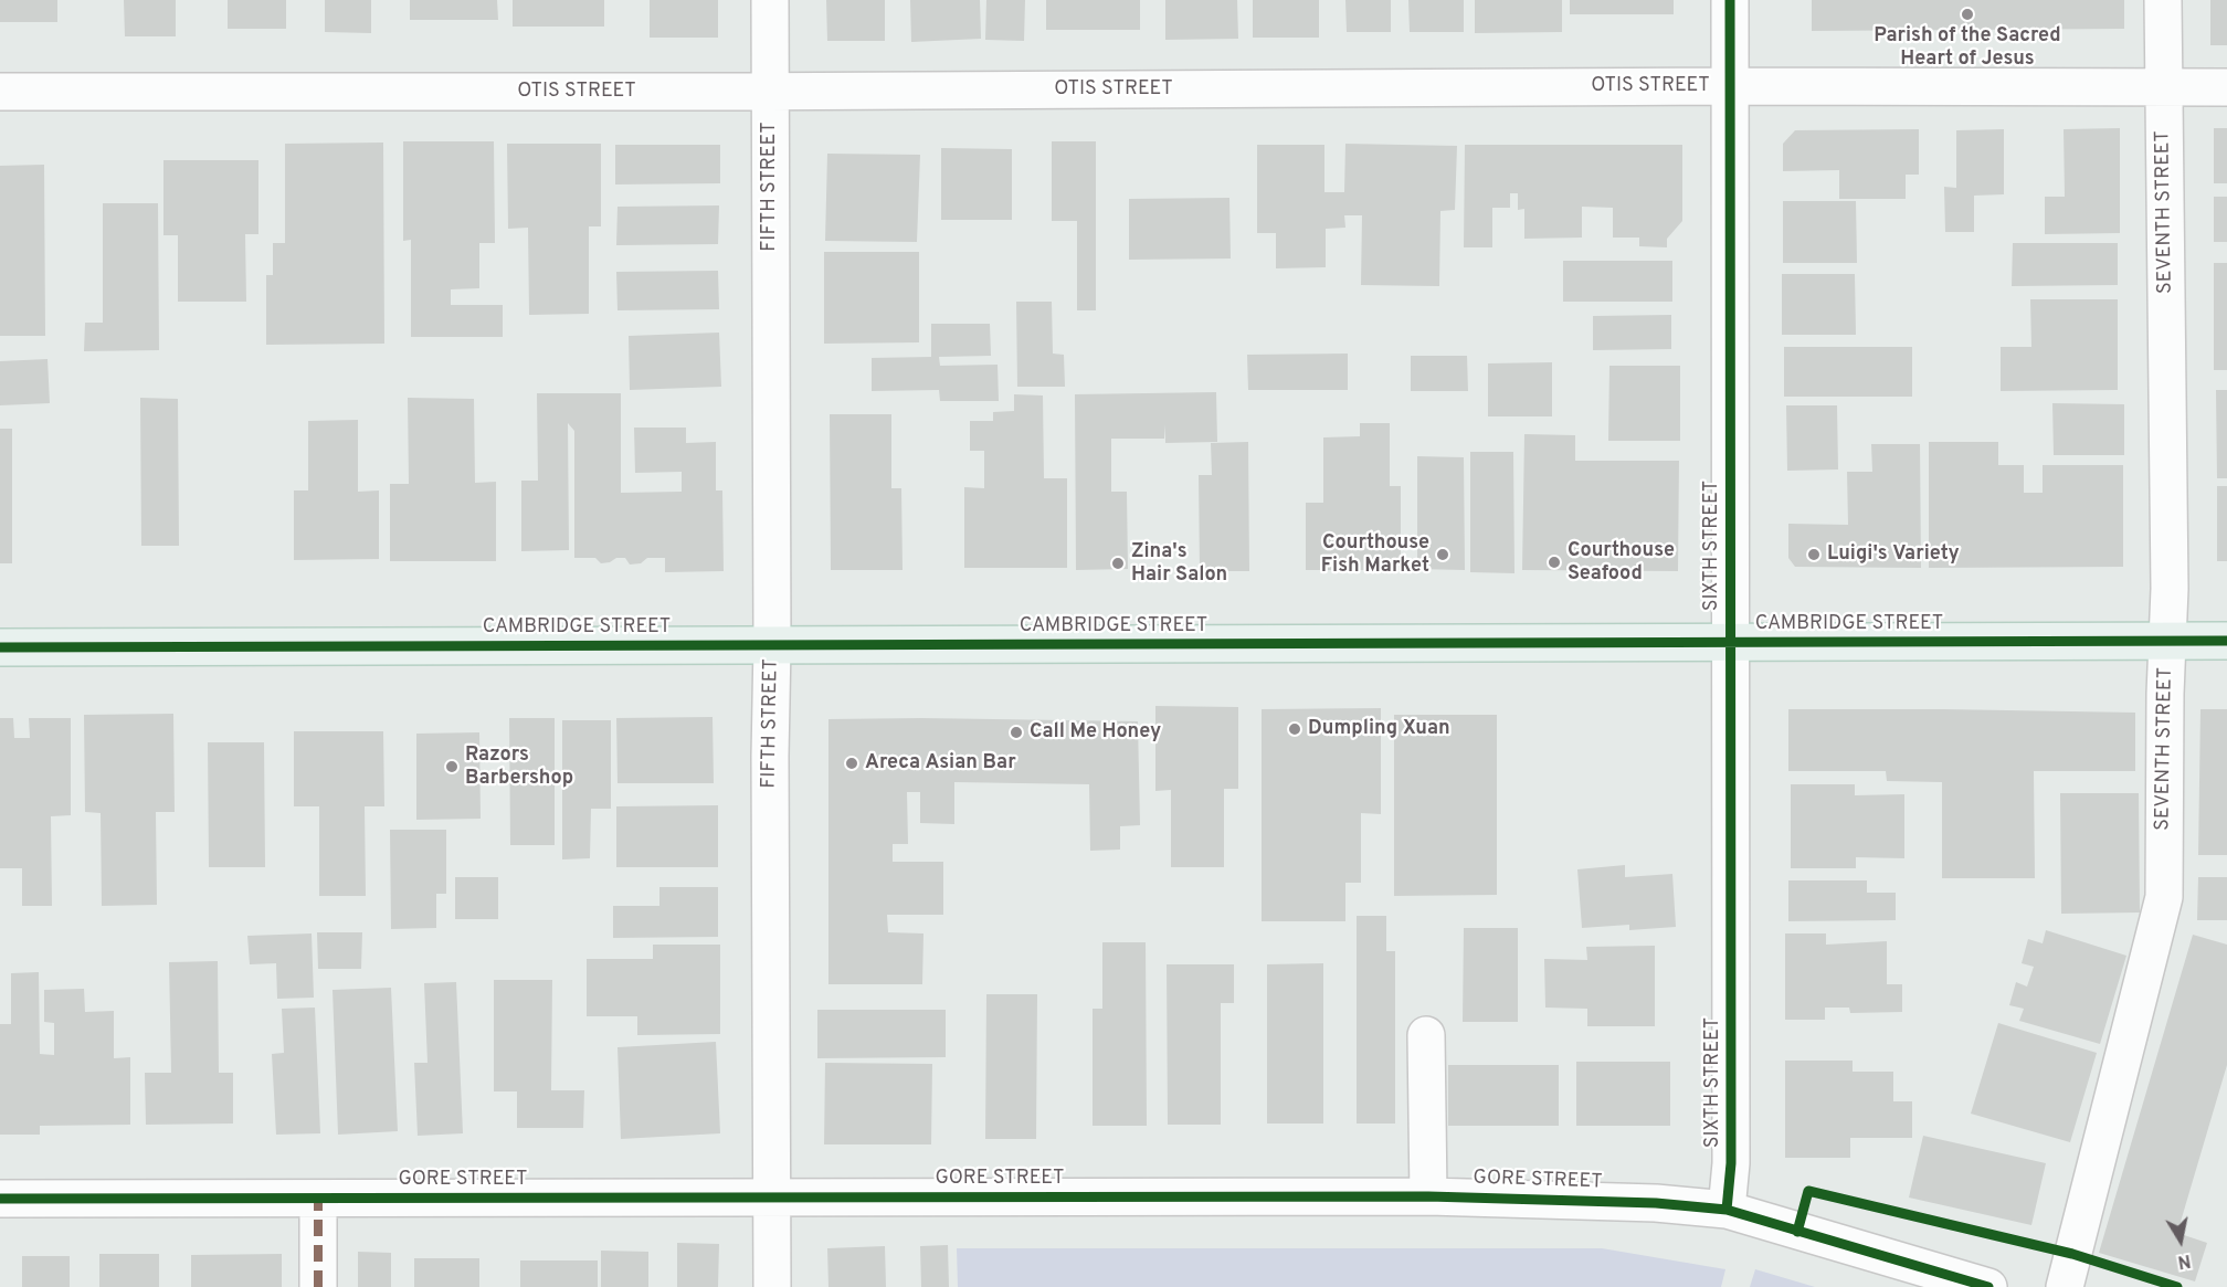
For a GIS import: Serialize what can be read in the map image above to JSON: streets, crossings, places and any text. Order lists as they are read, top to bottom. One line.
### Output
{"streets":{"main road":["CAMBRIDGE STREET"],"street":["OTIS STREET","FIFTH STREET","SEVENTH STREET","SIXTH STREET","GORE STREET"]},"crossings":[["OTIS STREET","FIFTH STREET"],["OTIS STREET","SEVENTH STREET"],["OTIS STREET","SIXTH STREET"],["FIFTH STREET","CAMBRIDGE STREET"],["FIFTH STREET","GORE STREET"],["SEVENTH STREET","CAMBRIDGE STREET"],["SIXTH STREET","CAMBRIDGE STREET"],["SIXTH STREET","GORE STREET"]],"places":["Parish of the Sacred Heart of Jesus","Courthouse Fish Market","Luigi's Variety","Courthouse Seafood","Zina's Hair Salon","Dumpling Xuan","Call Me Honey","Areca Asian Bar","Razors Barbershop"],"north":"bottom"}
